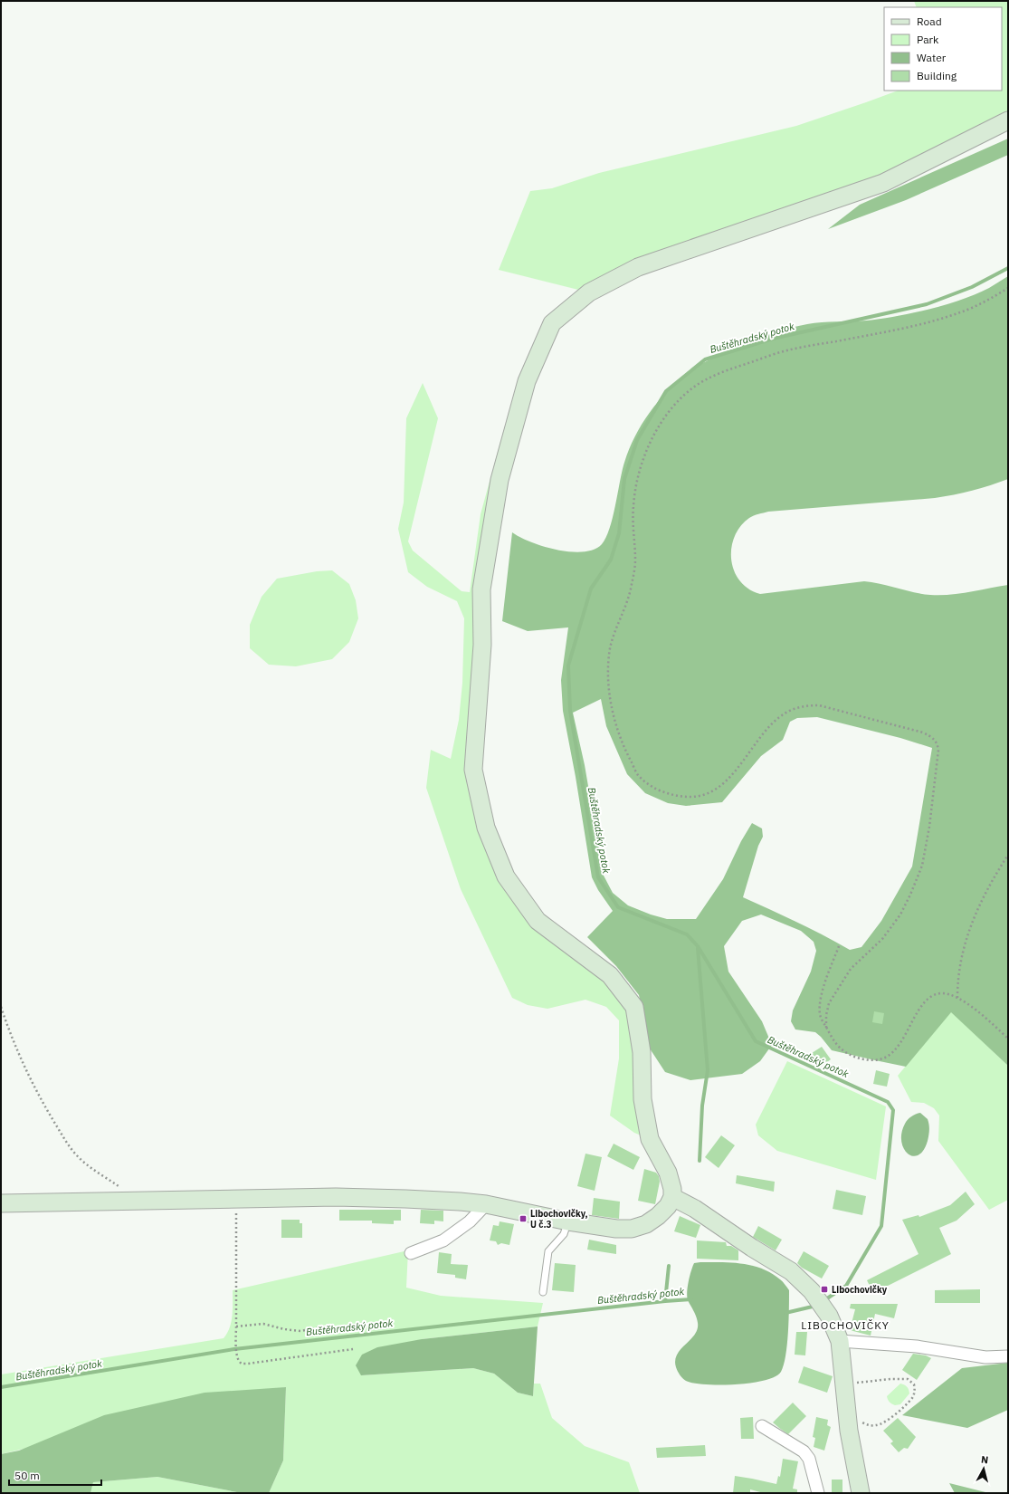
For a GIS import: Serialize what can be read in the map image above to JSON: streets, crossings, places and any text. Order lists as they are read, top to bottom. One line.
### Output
{"districts":["LIBOCHOVIČKY"],"water":["Buštěhradský potok"],"places":{"transit":["Libochovičky, U č.3","Libochovičky"]},"legend":["Road","Park","Water","Building"],"scale_bar":"50 m","north":"top"}
